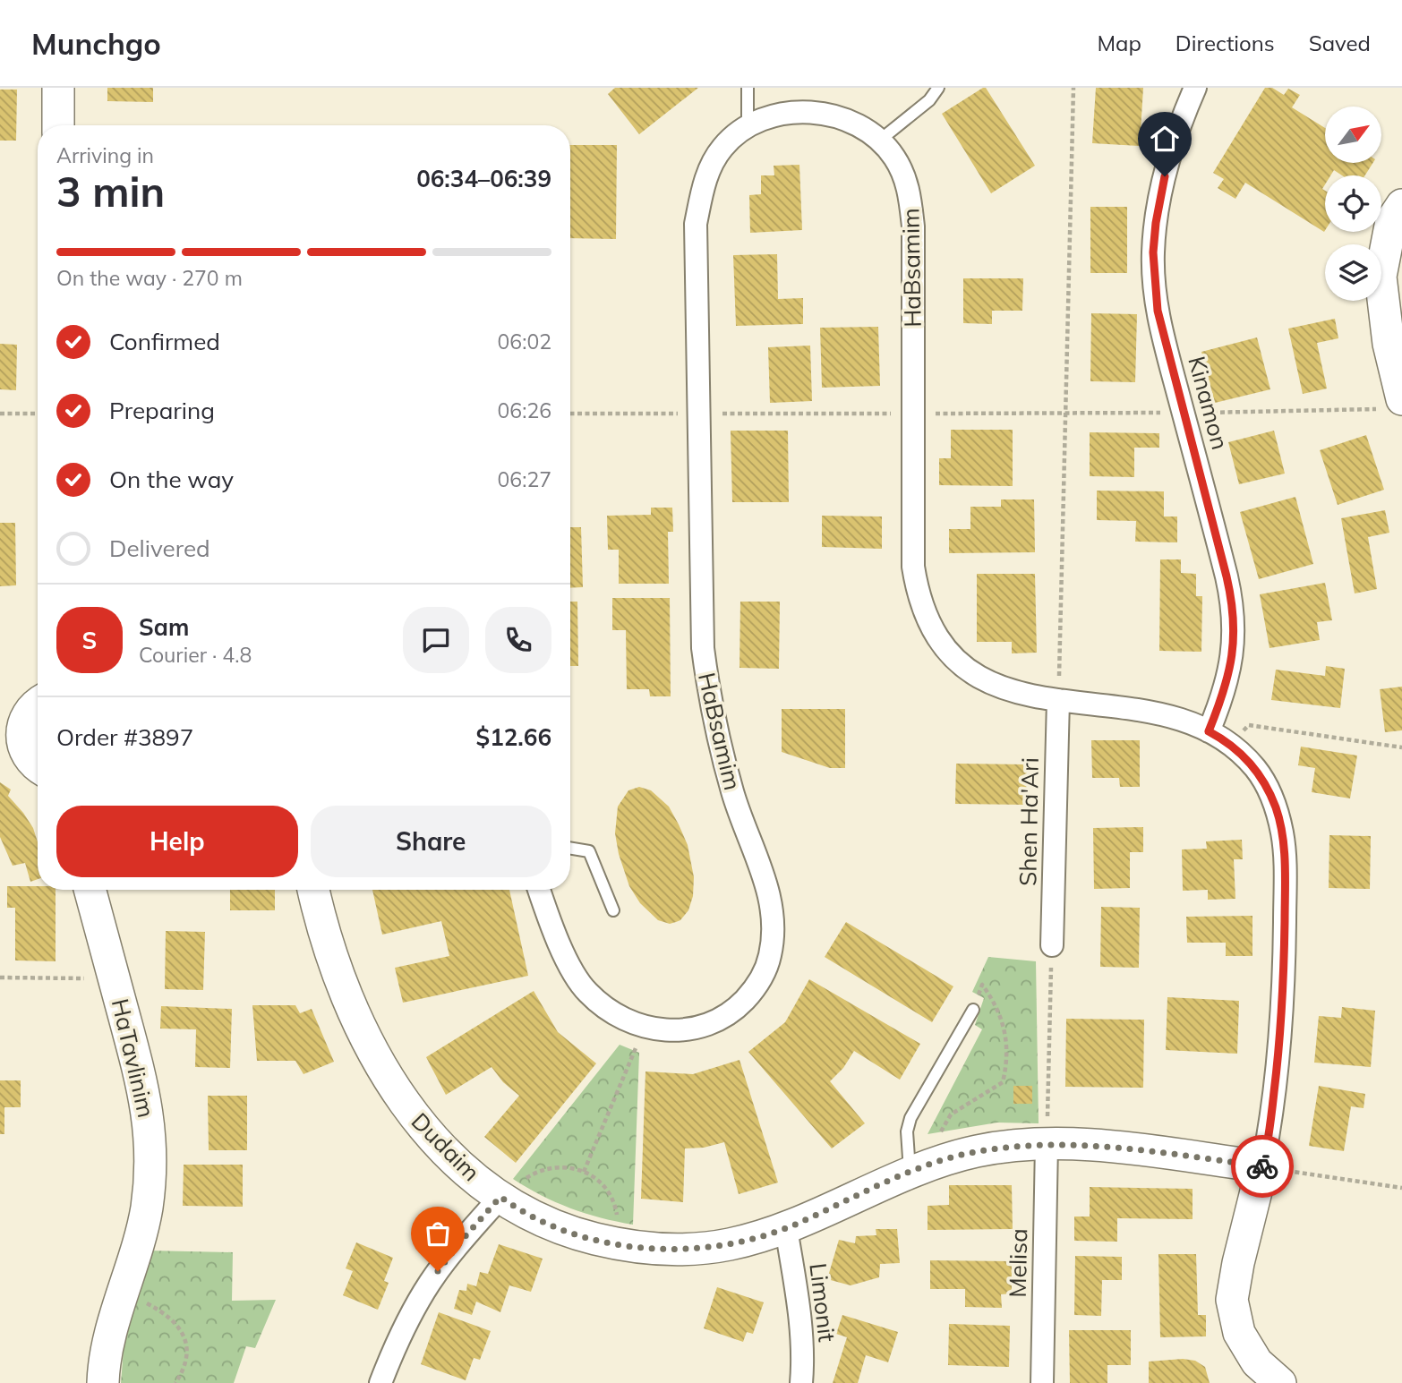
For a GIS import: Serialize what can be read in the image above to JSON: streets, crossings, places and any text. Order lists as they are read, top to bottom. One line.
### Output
{"streets":{"street":["HaBsamim","Kinamon","Shen Ha'Ari","HaTavlinim","Dudaim","Melisa","Limonit"]},"crossings":[["HaBsamim","Kinamon"],["HaBsamim","Shen Ha'Ari"],["HaBsamim","Dudaim"],["Dudaim","Melisa"],["Dudaim","Limonit"]],"north":"top right","page":{"header":"Munchgo","nav":["Map","Directions","Saved"],"heading":["3 min","Arriving in","06:34–06:39"],"panel":["Sam","Courier · 4.8","Order #3897","$12.66"],"bar":"On the way · 270 m","list":[["Confirmed","06:02"],["Preparing","06:26"],["On the way","06:27"],"Delivered"],"round":"S","buttons":["Help","Share"]}}
